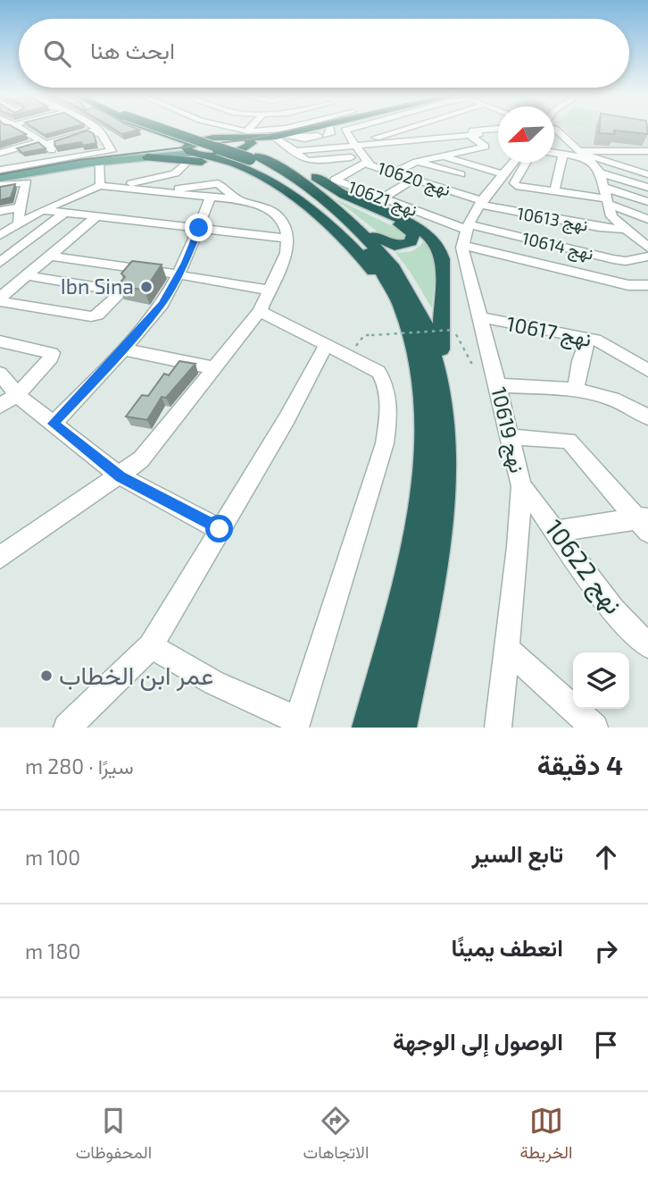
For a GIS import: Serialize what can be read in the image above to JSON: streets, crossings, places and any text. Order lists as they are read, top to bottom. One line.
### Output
{"streets":{"street":["نهج 10620","نهج 10621","نهج 10613","نهج 10614","نهج 10617","نهج 10619","نهج 10622"]},"crossings":[["نهج 10620","نهج 10621"],["نهج 10620","نهج 10613"],["نهج 10621","نهج 10614"],["نهج 10621","نهج 10619"],["نهج 10613","نهج 10614"],["نهج 10614","نهج 10619"],["نهج 10617","نهج 10619"],["نهج 10619","نهج 10622"]],"places":["Ibn Sina","عمر ابن الخطاب"],"north":"bottom left","page":{"search":"ابحث هنا","heading":["4 دقيقة","سيرًا · 280 m"],"list":[["تابع السير","100 m"],["انعطف يمينًا","180 m"],"الوصول إلى الوجهة"],"nav":["الخريطة","الاتجاهات","المحفوظات"]}}
